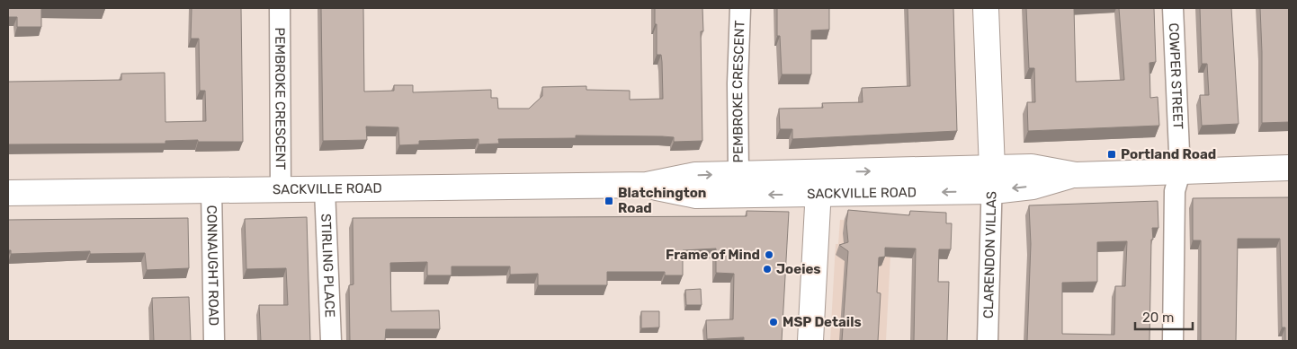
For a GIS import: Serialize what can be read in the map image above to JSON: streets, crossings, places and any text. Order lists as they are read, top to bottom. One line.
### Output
{"streets":{"main road":["SACKVILLE ROAD"],"street":["COWPER STREET","PEMBROKE CRESCENT","CLARENDON VILLAS","CONNAUGHT ROAD","STIRLING PLACE"]},"crossings":[["COWPER STREET","SACKVILLE ROAD"],["PEMBROKE CRESCENT","SACKVILLE ROAD"],["SACKVILLE ROAD","CLARENDON VILLAS"],["SACKVILLE ROAD","CONNAUGHT ROAD"],["SACKVILLE ROAD","STIRLING PLACE"]],"places":{"transit":["Portland Road","Blatchington Road"],"other":["Frame of Mind","Joeies","MSP Details"]},"scale_bar":"20 m"}
